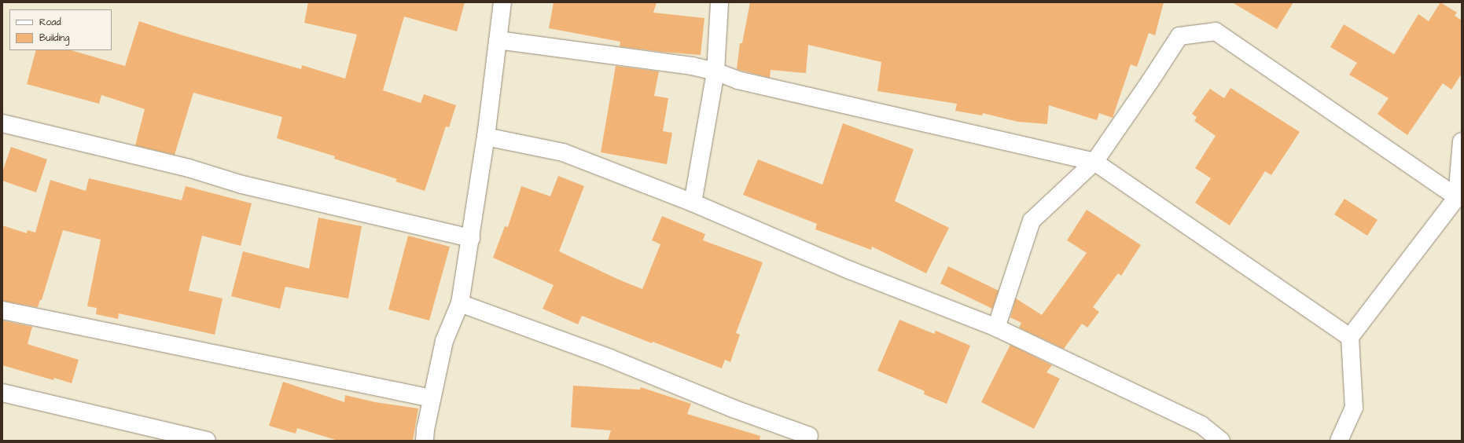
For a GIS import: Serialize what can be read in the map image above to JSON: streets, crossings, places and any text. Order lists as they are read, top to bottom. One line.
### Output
{"legend":["Road","Building"]}
